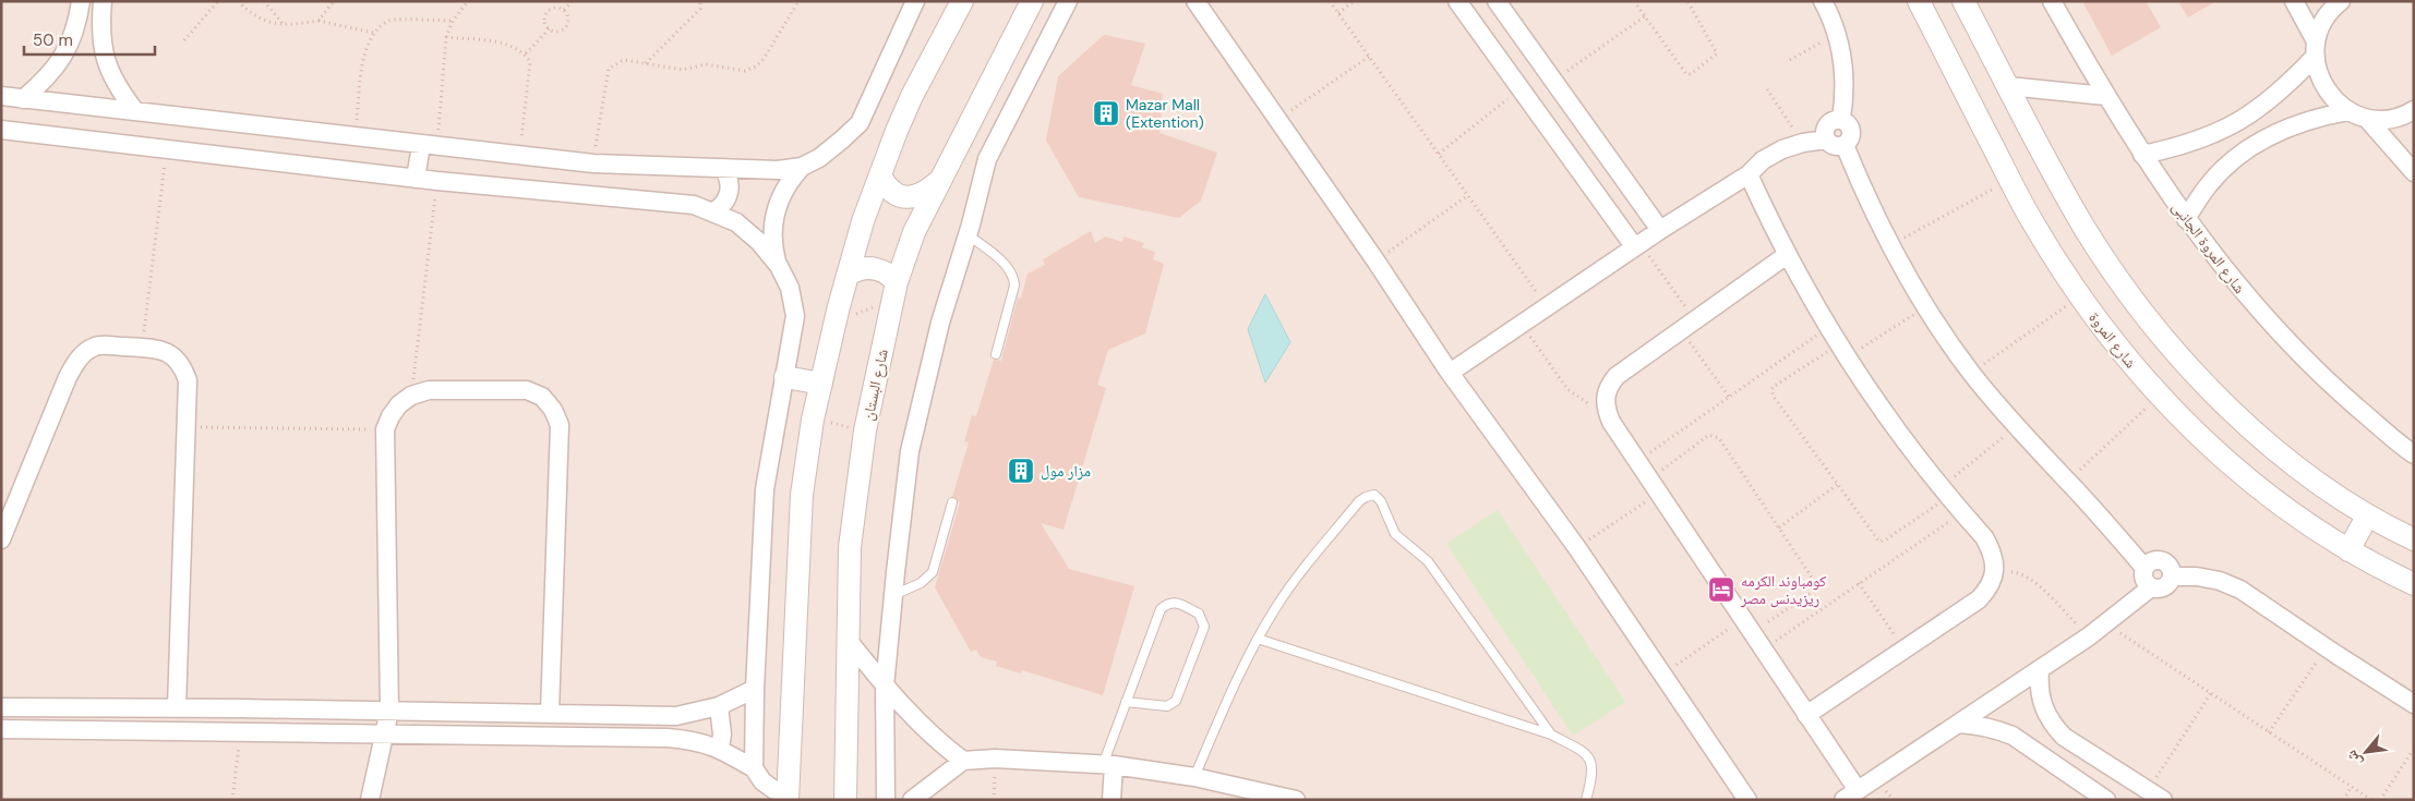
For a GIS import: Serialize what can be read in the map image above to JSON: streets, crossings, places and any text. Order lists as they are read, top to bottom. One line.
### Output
{"streets":{"street":["شارع المروة الجانبى","شارع المروة","شارع البستان"]},"places":{"building":["Mazar Mall (Extention)","مزار مول"],"hotel":["كومباوند الكرمه ريزيدنس مصر"]},"scale_bar":"50 m","north":"bottom left"}
